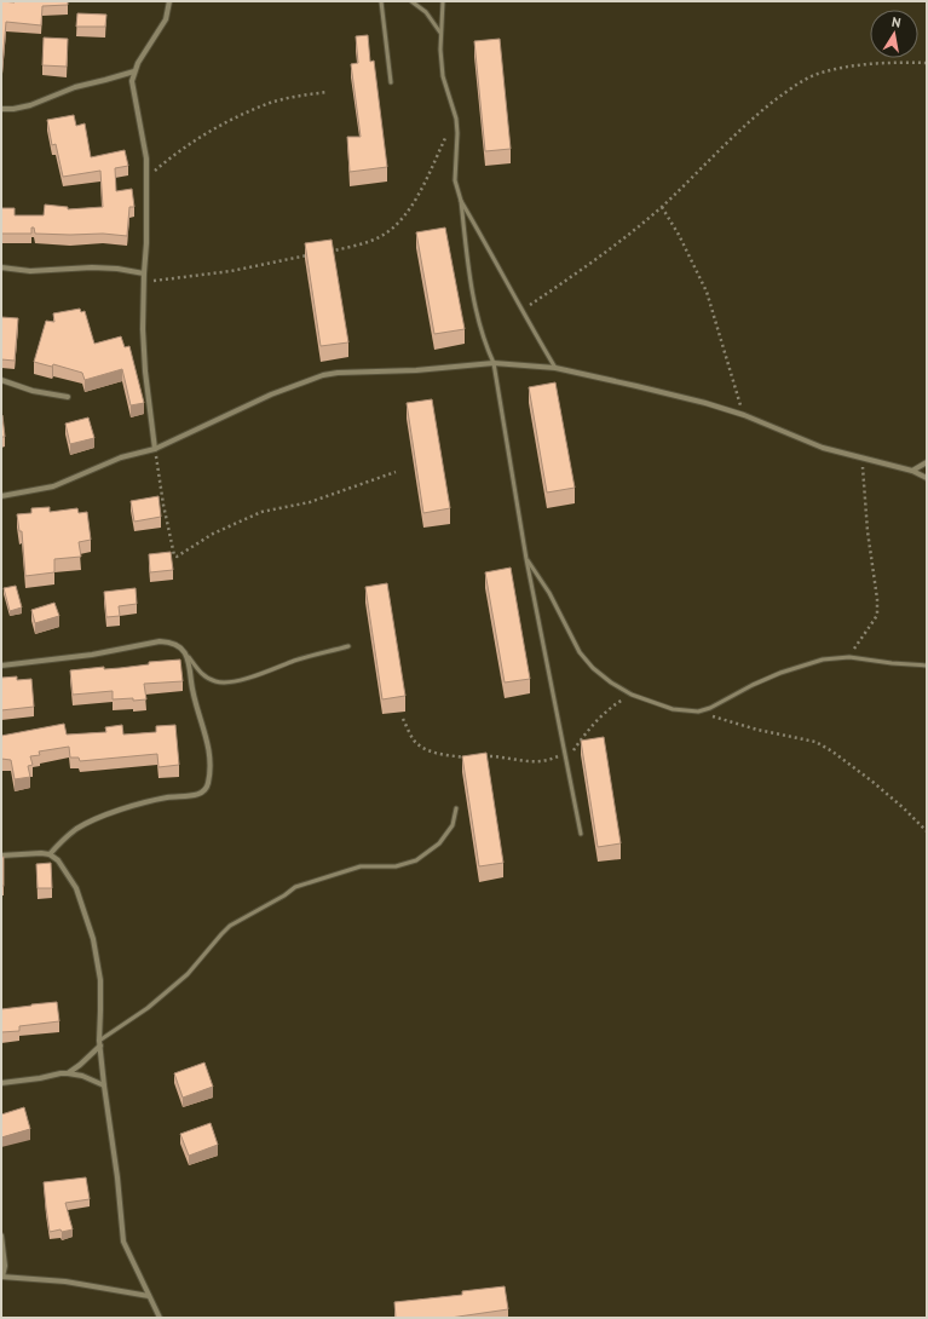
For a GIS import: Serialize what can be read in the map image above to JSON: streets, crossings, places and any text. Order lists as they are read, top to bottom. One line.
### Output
{"north":"top"}
